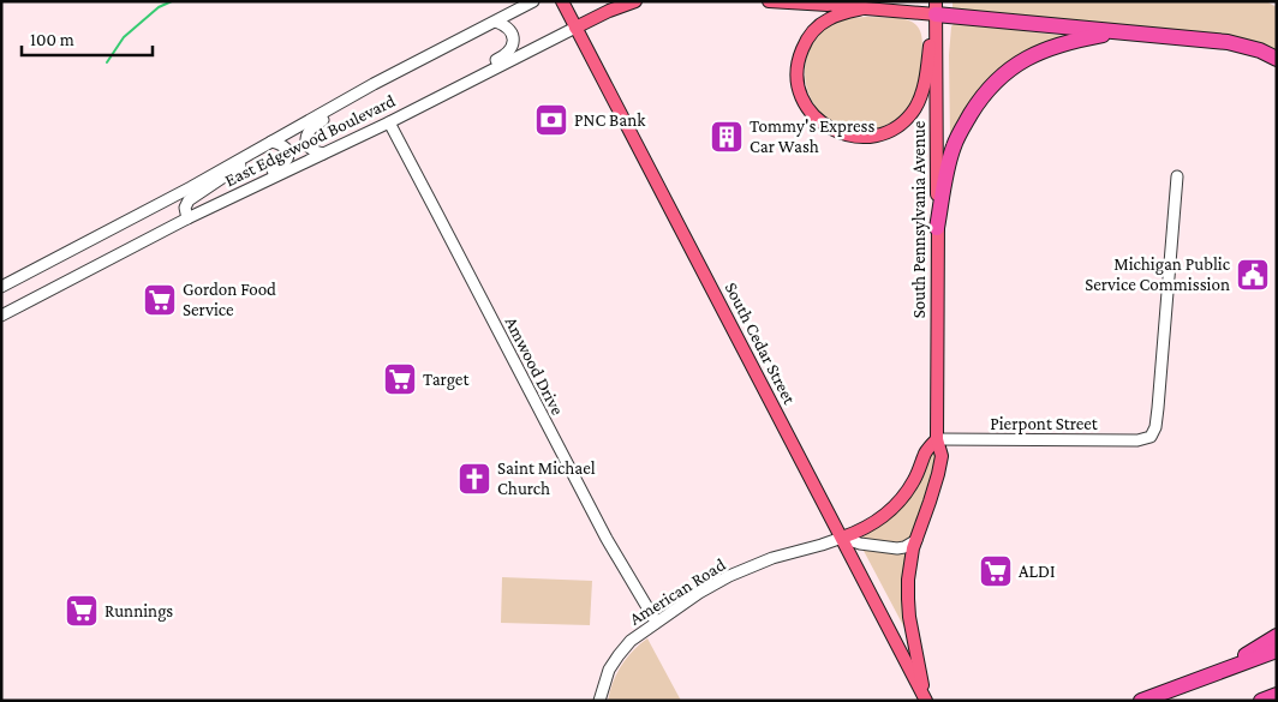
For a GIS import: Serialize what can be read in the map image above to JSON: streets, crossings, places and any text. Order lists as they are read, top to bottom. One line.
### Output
{"streets":{"main road":["East Edgewood Boulevard","South Pennsylvania Avenue","South Cedar Street"],"street":["Amwood Drive","Pierpont Street","American Road"]},"crossings":[["East Edgewood Boulevard","South Cedar Street"],["East Edgewood Boulevard","Amwood Drive"],["South Pennsylvania Avenue","South Cedar Street"],["South Pennsylvania Avenue","Pierpont Street"],["South Cedar Street","American Road"],["Amwood Drive","American Road"]],"places":{"bank":["PNC Bank"],"building":["Tommy's Express Car Wash"],"public building":["Michigan Public Service Commission"],"supermarket":["Gordon Food Service","Target","ALDI","Runnings"],"church":["Saint Michael Church"]},"scale_bar":"100 m"}
